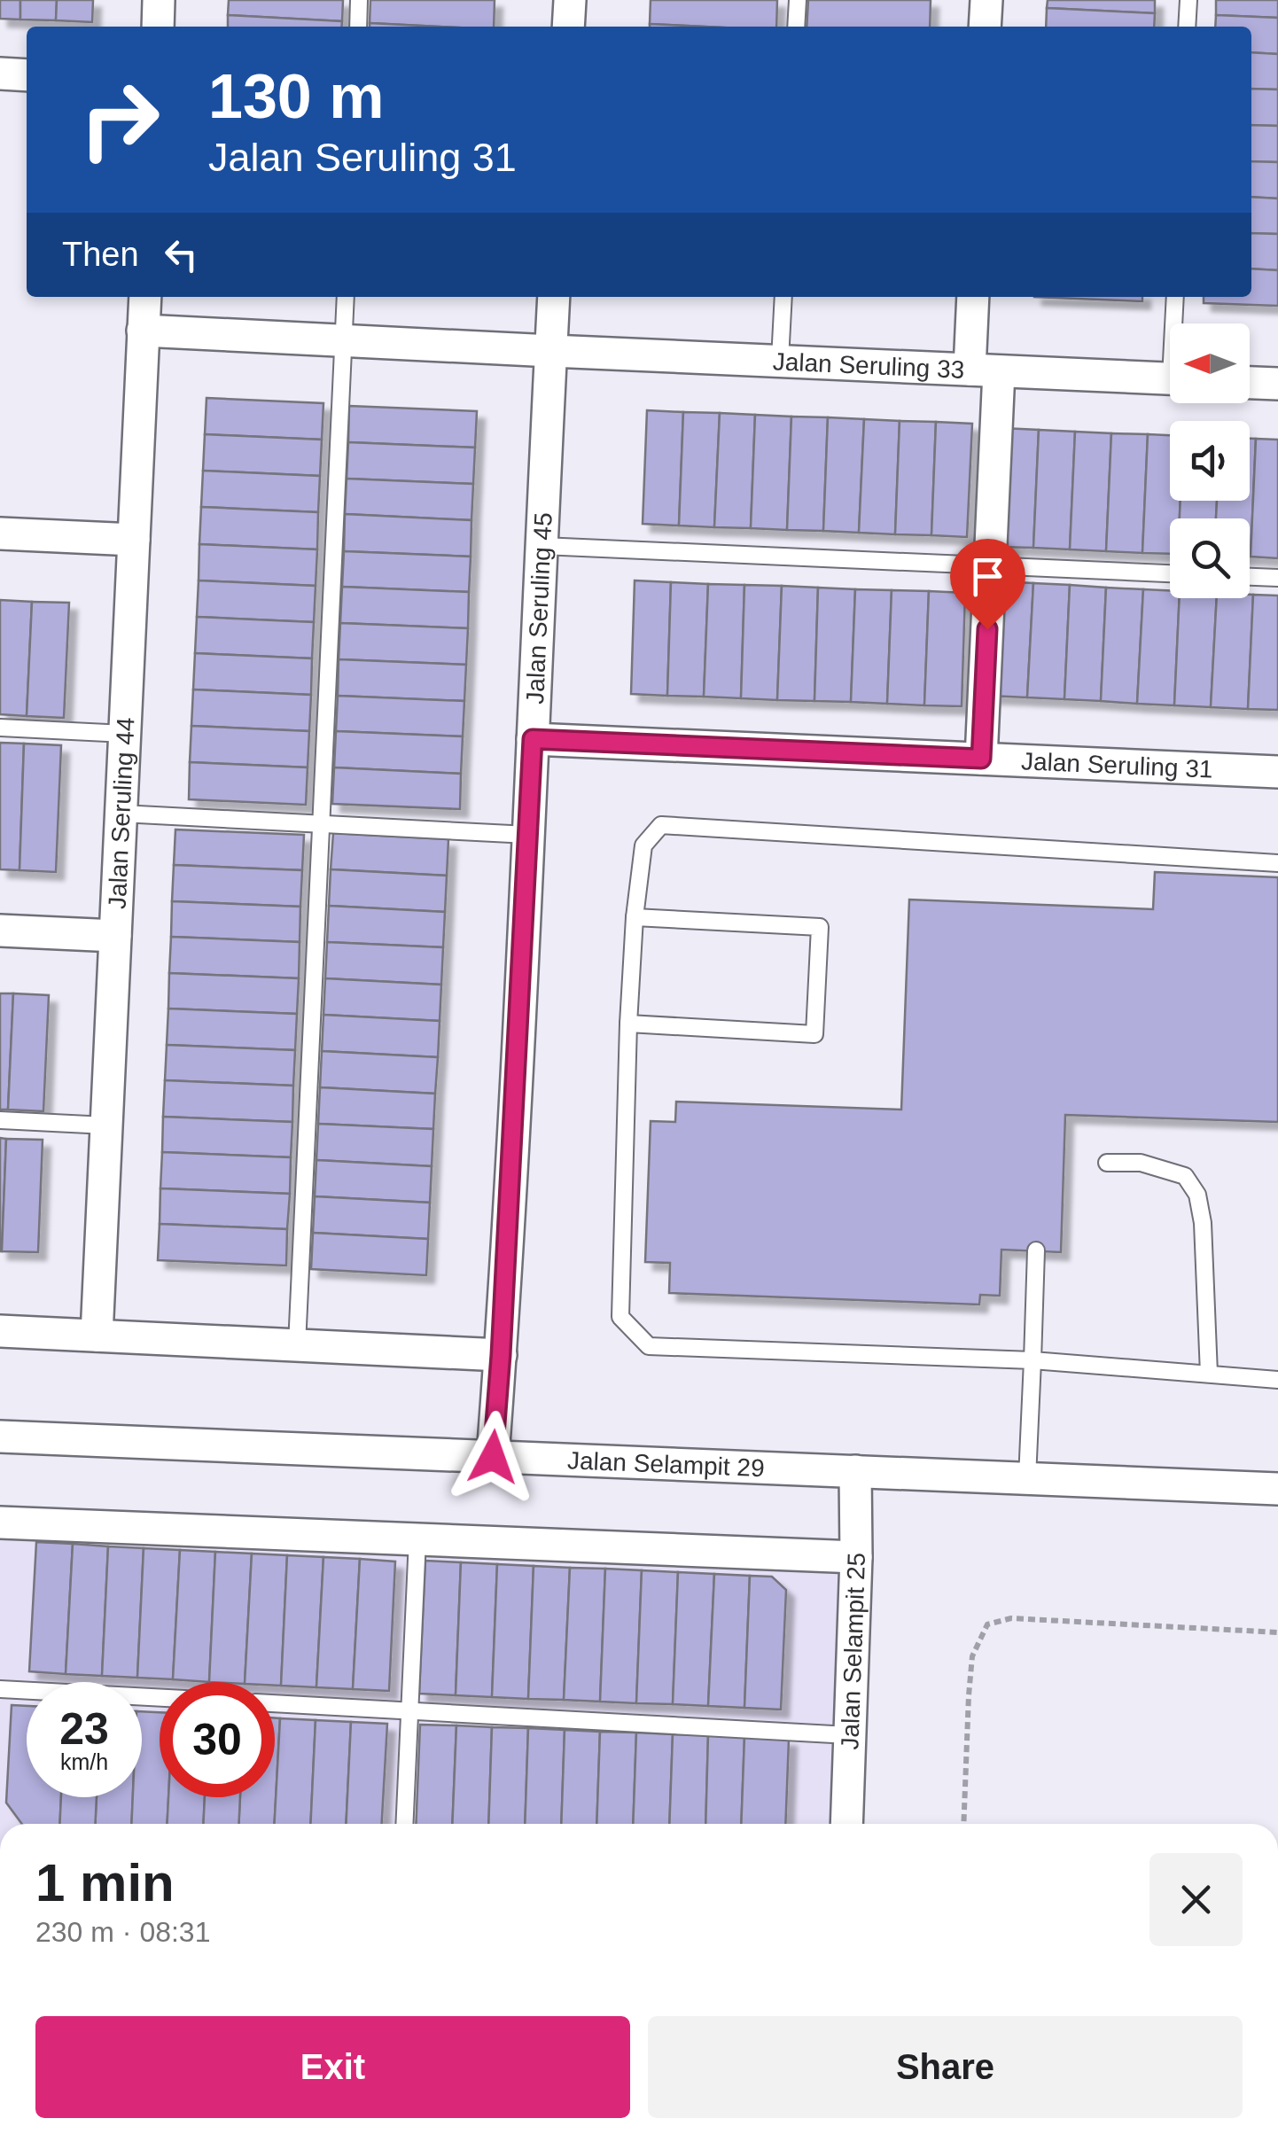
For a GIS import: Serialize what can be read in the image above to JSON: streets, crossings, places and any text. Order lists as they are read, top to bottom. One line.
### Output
{"streets":{"street":["Jalan Seruling 33","Jalan Seruling 45","Jalan Seruling 31","Jalan Seruling 44","Jalan Selampit 29","Jalan Selampit 25"]},"crossings":[["Jalan Seruling 33","Jalan Seruling 45"],["Jalan Seruling 33","Jalan Seruling 44"],["Jalan Seruling 45","Jalan Seruling 31"],["Jalan Seruling 45","Jalan Selampit 29"],["Jalan Selampit 29","Jalan Selampit 25"]],"north":"left","page":{"turn":["130 m","Jalan Seruling 31"],"then":"Then","speed":"23 km/h","limit":"30","heading":["1 min","230 m · 08:31"],"buttons":["Exit","Share"]}}
